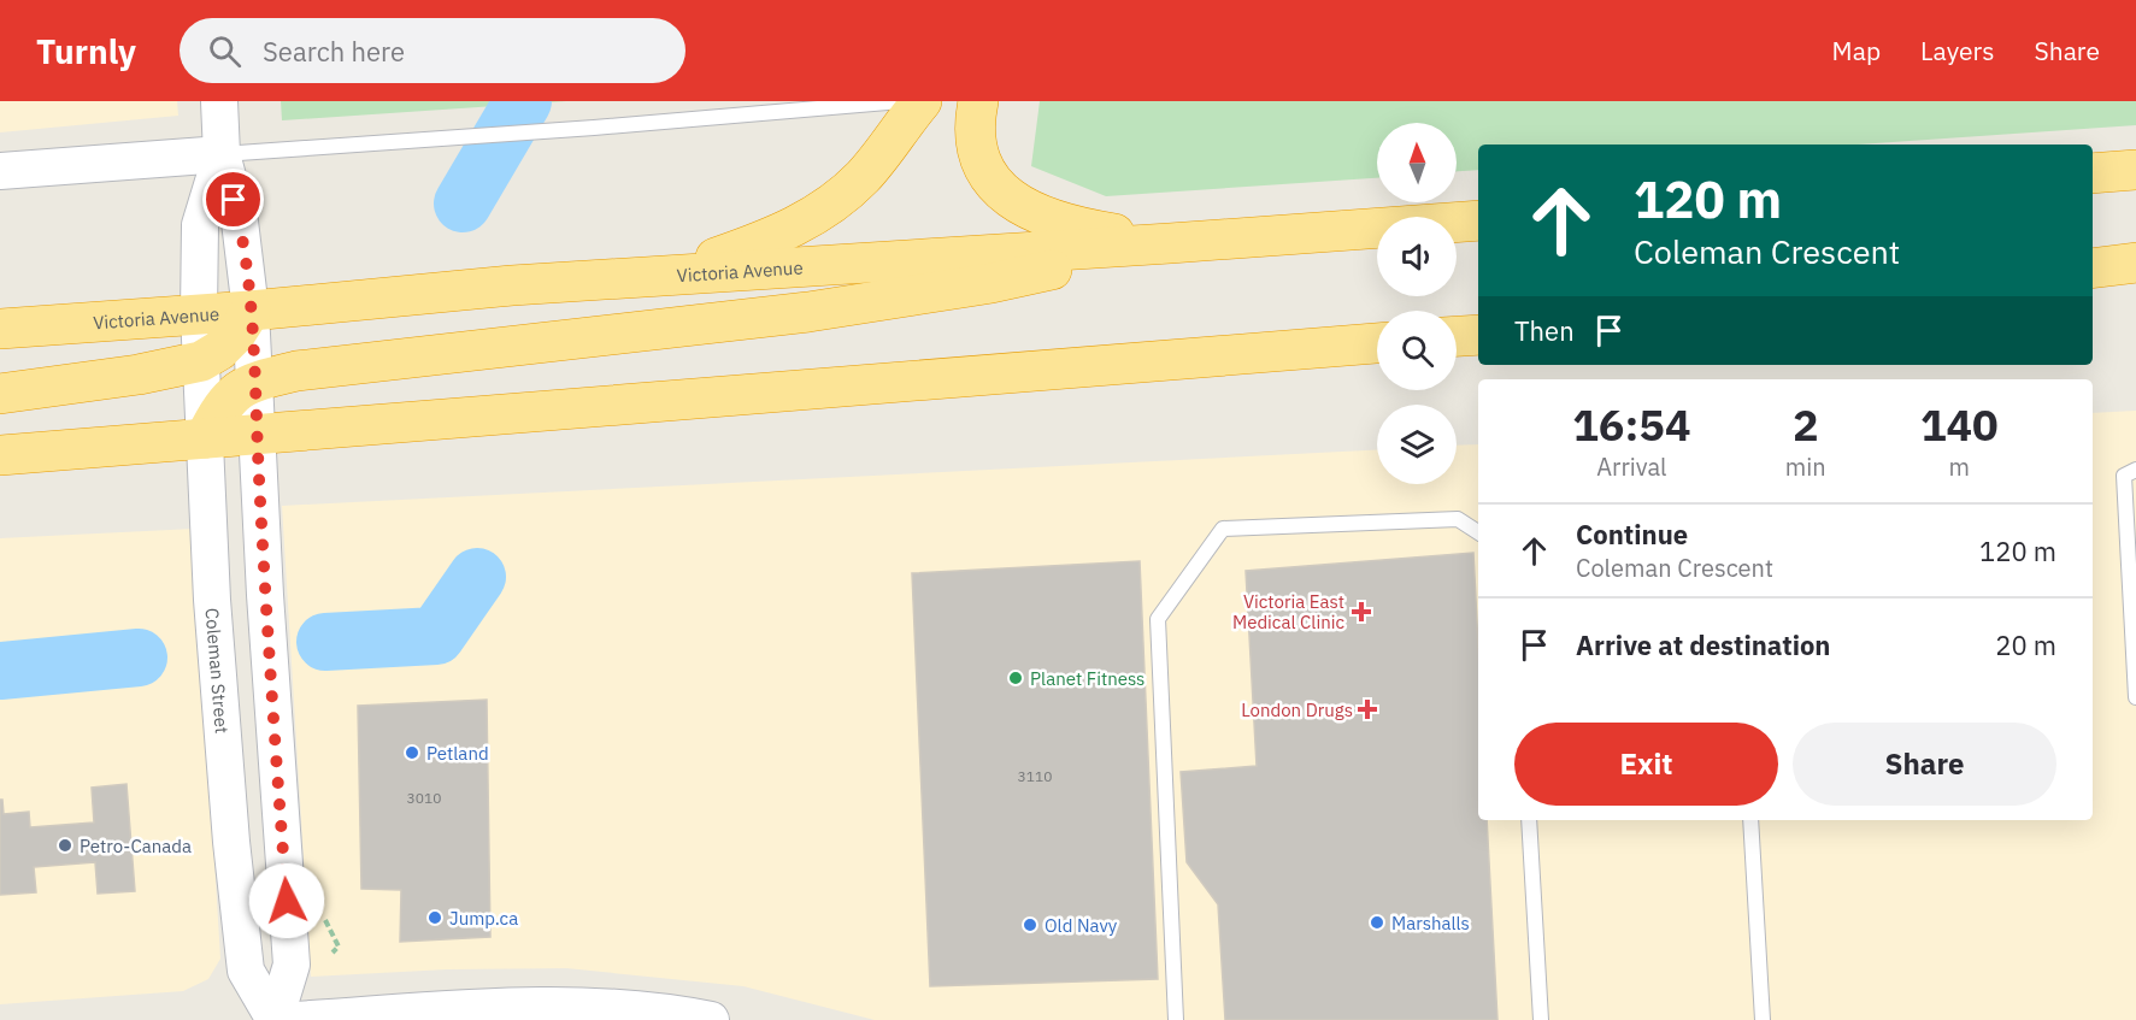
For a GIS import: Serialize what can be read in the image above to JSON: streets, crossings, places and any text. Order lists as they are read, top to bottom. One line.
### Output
{"streets":{"highway":["Victoria Avenue"],"street":["Coleman Street"]},"crossings":[["Victoria Avenue","Coleman Street"]],"places":{"health":["Victoria East Medical Clinic","London Drugs"],"other":["Planet Fitness","Petland","Petro-Canada","Jump.ca","Marshalls","Old Navy"]},"house_numbers":["3110","3010"],"north":"top","page":{"header":"Turnly","search":"Search here","nav":["Map","Layers","Share"],"turn":["120 m","Coleman Crescent"],"then":"Then","eta":["16:54","Arrival","2","min","140","m"],"list":[{"name":"Continue","note":"Coleman Crescent","value":"120 m"},{"name":"Arrive at destination","value":"20 m"}],"buttons":["Exit","Share"]}}
